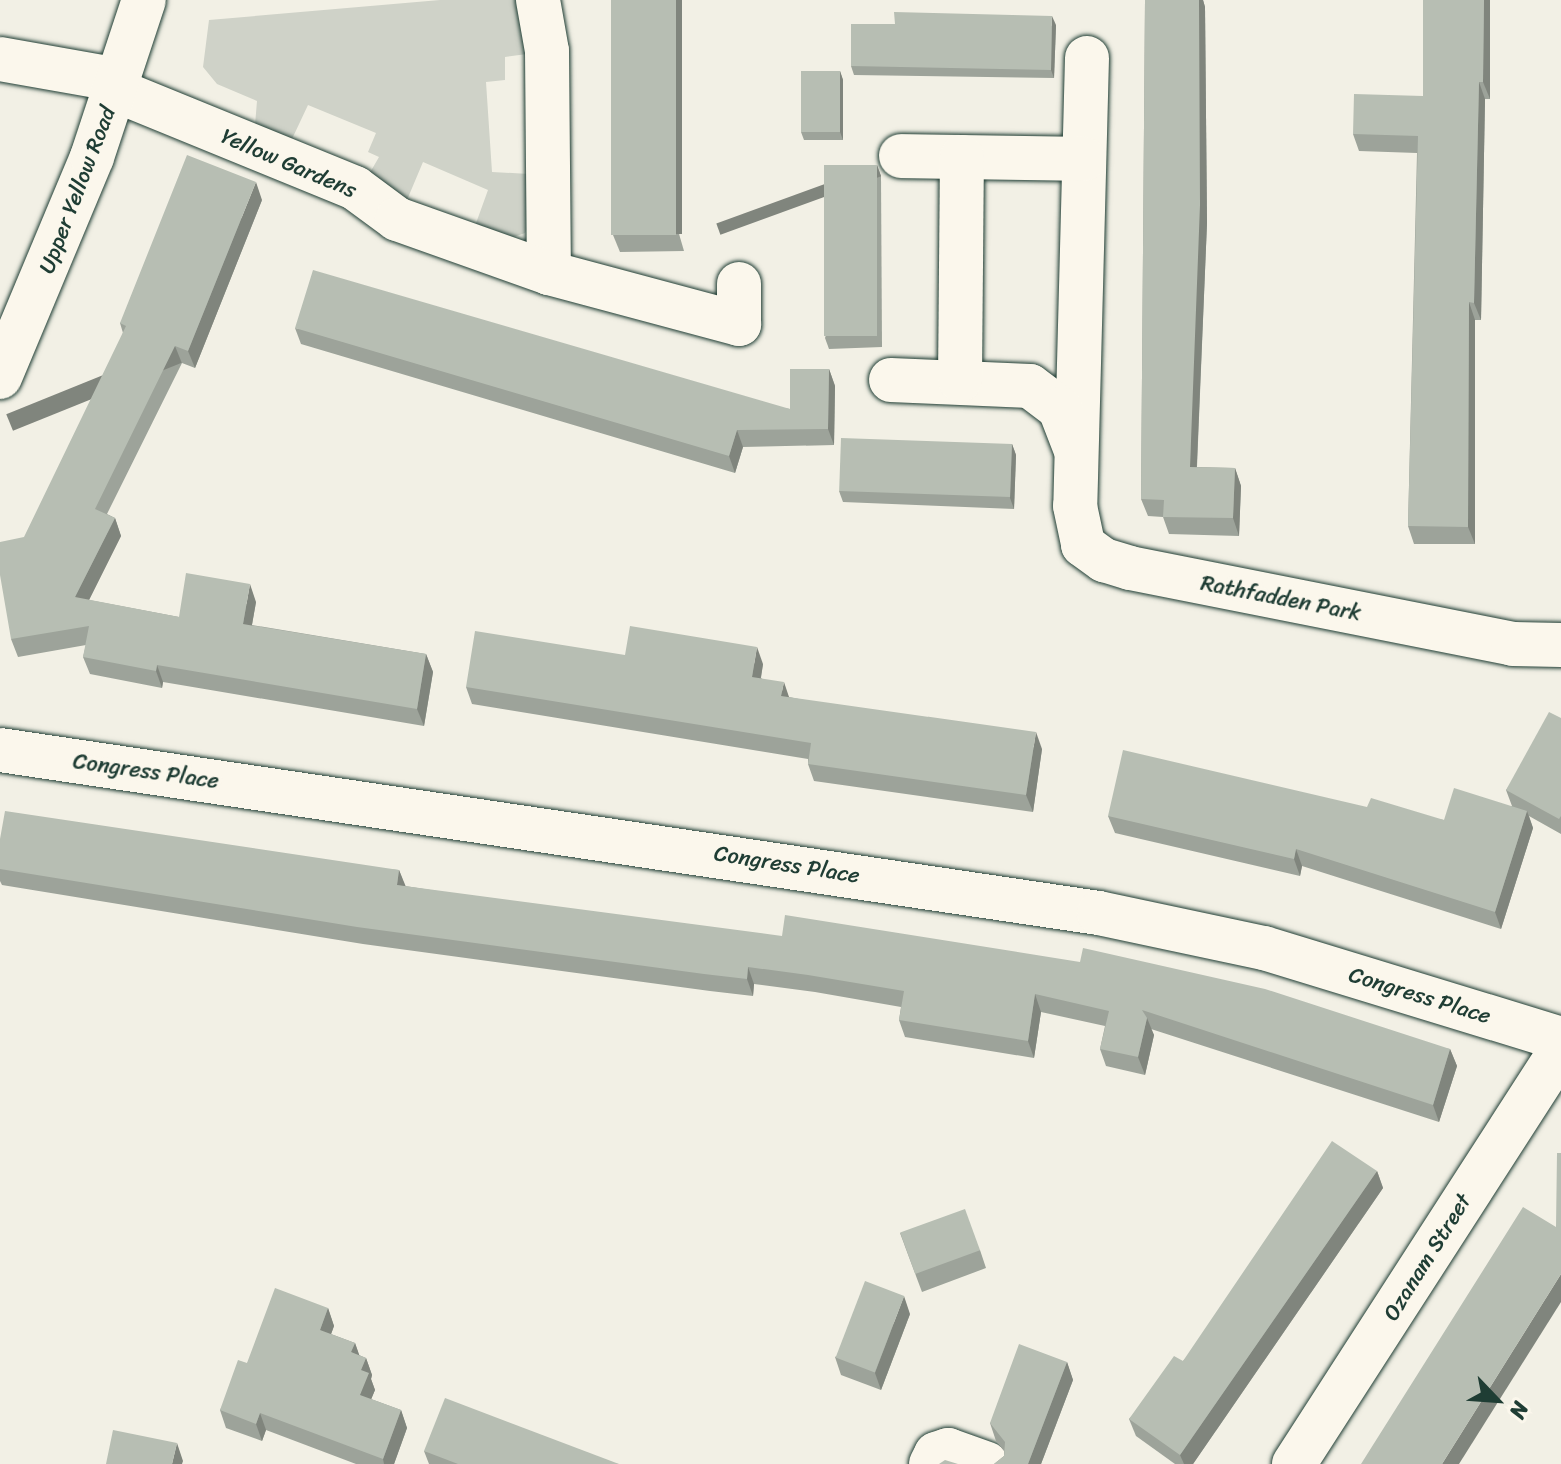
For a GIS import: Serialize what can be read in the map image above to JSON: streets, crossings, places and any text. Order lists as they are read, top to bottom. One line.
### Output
{"streets":{"street":["Yellow Gardens","Upper Yellow Road","Rathfadden Park","Congress Place","Ozanam Street"]},"crossings":[["Yellow Gardens","Upper Yellow Road"]],"north":"bottom right"}
